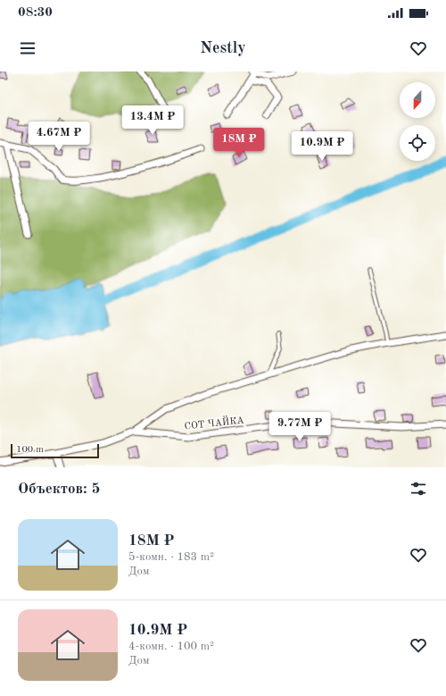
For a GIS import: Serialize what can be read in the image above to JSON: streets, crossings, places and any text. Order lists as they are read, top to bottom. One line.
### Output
{"streets":{"street":["СОТ ЧАЙКА"]},"scale_bar":"100 m","north":"bottom","page":{"status":"08:30","header":"Nestly","price":["13.4M ₽","4.67M ₽","18M ₽","10.9M ₽","9.77M ₽"],"scale":"100 m","heading":"Объектов: 5","list":[{"name":"18M ₽","note":"5-комн. · 183 m² · Дом"},{"name":"10.9M ₽","note":"4-комн. · 100 m² · Дом"}]}}
